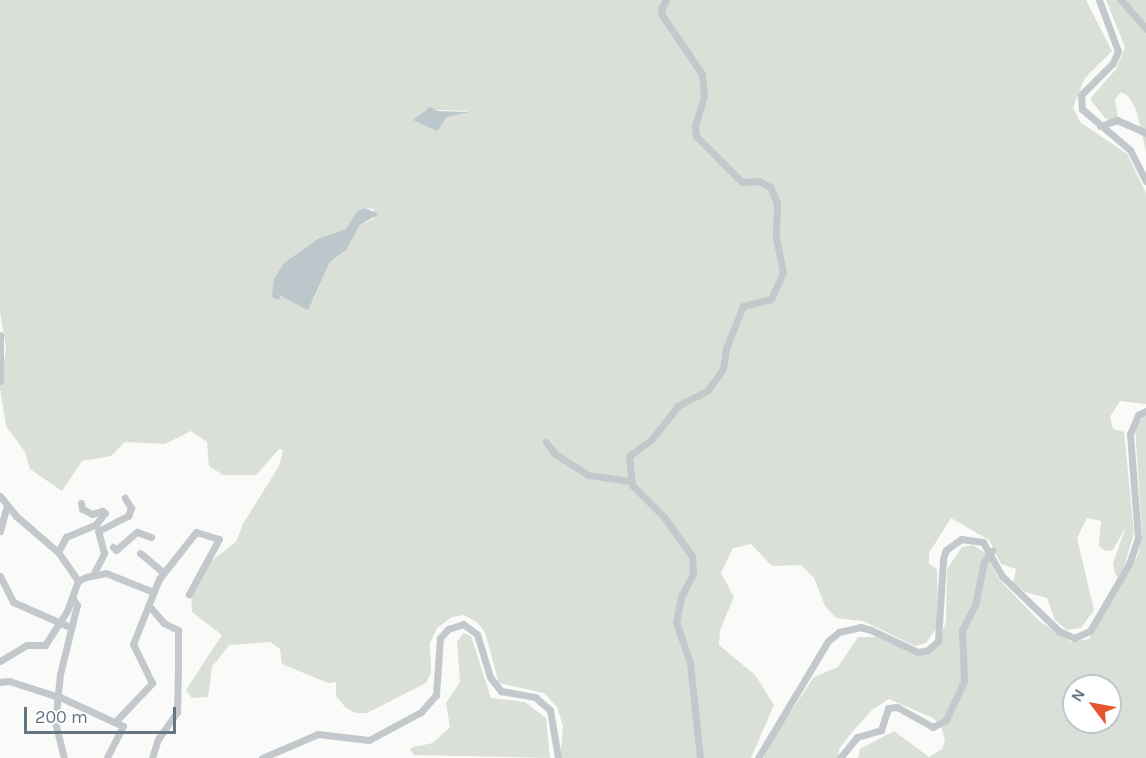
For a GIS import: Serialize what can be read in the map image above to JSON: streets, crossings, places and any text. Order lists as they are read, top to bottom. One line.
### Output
{"scale_bar":"200 m","north":"top left"}
